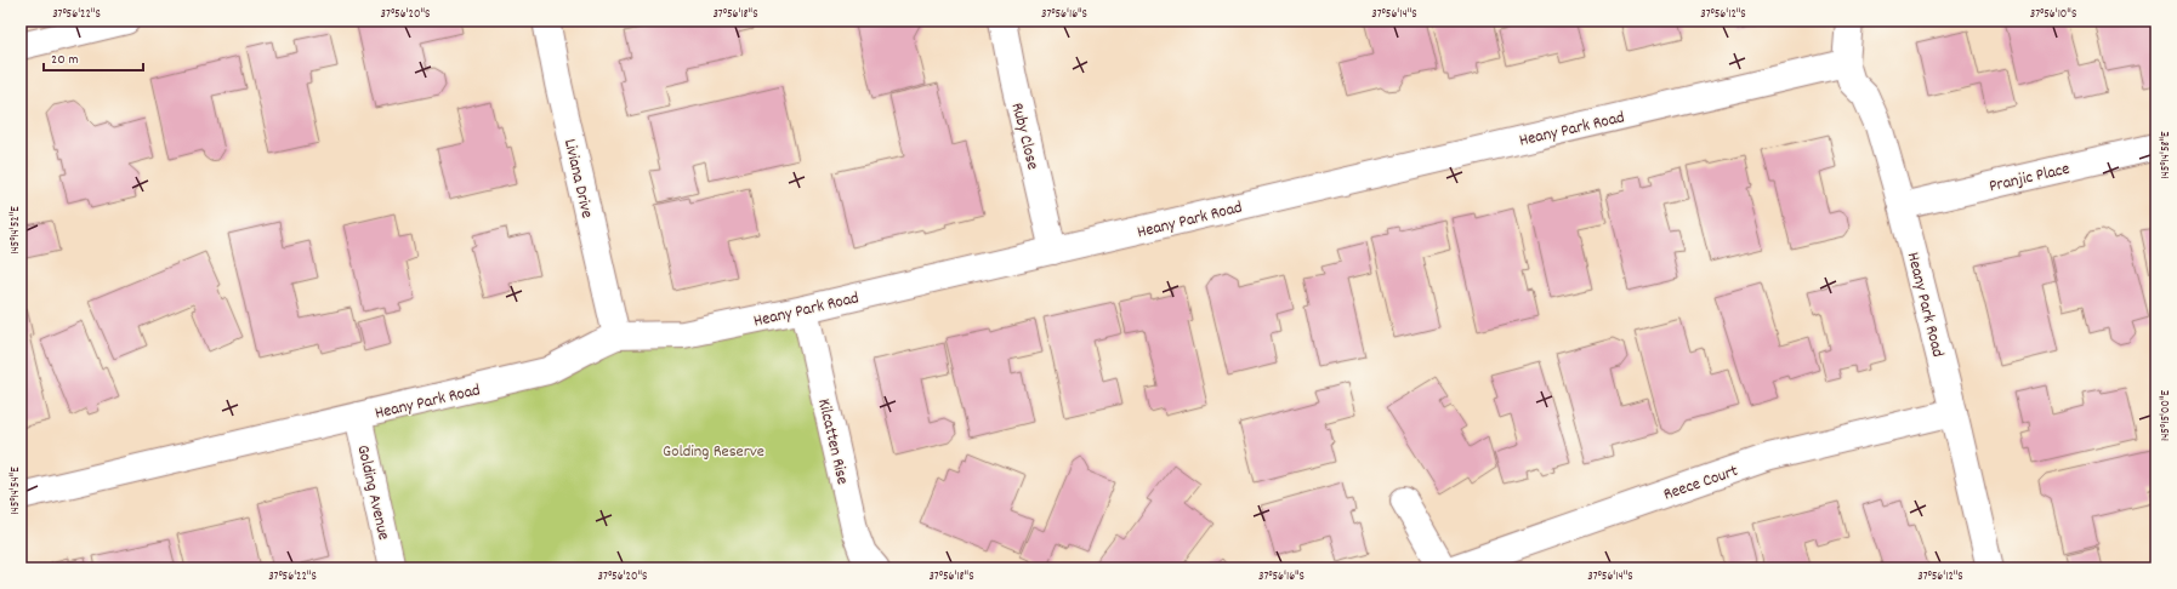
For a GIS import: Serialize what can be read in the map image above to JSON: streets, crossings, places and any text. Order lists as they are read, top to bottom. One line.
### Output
{"streets":{"street":["Heany Park Road","Ruby Close","Pranjic Place","Liviana Drive","Kilcatten Rise","Reece Court","Golding Avenue"]},"crossings":[["Heany Park Road","Ruby Close"],["Heany Park Road","Pranjic Place"],["Heany Park Road","Liviana Drive"],["Heany Park Road","Kilcatten Rise"],["Heany Park Road","Reece Court"],["Heany Park Road","Golding Avenue"]],"parks":["Golding Reserve"],"scale_bar":"20 m","coordinates":["37°56'22\"S","37°56'20\"S","37°56'18\"S","37°56'16\"S","37°56'14\"S","37°56'12\"S","37°56'10\"S","145°14'58\"E","145°14'52\"E","145°15'00\"E","145°14'54\"E"]}
